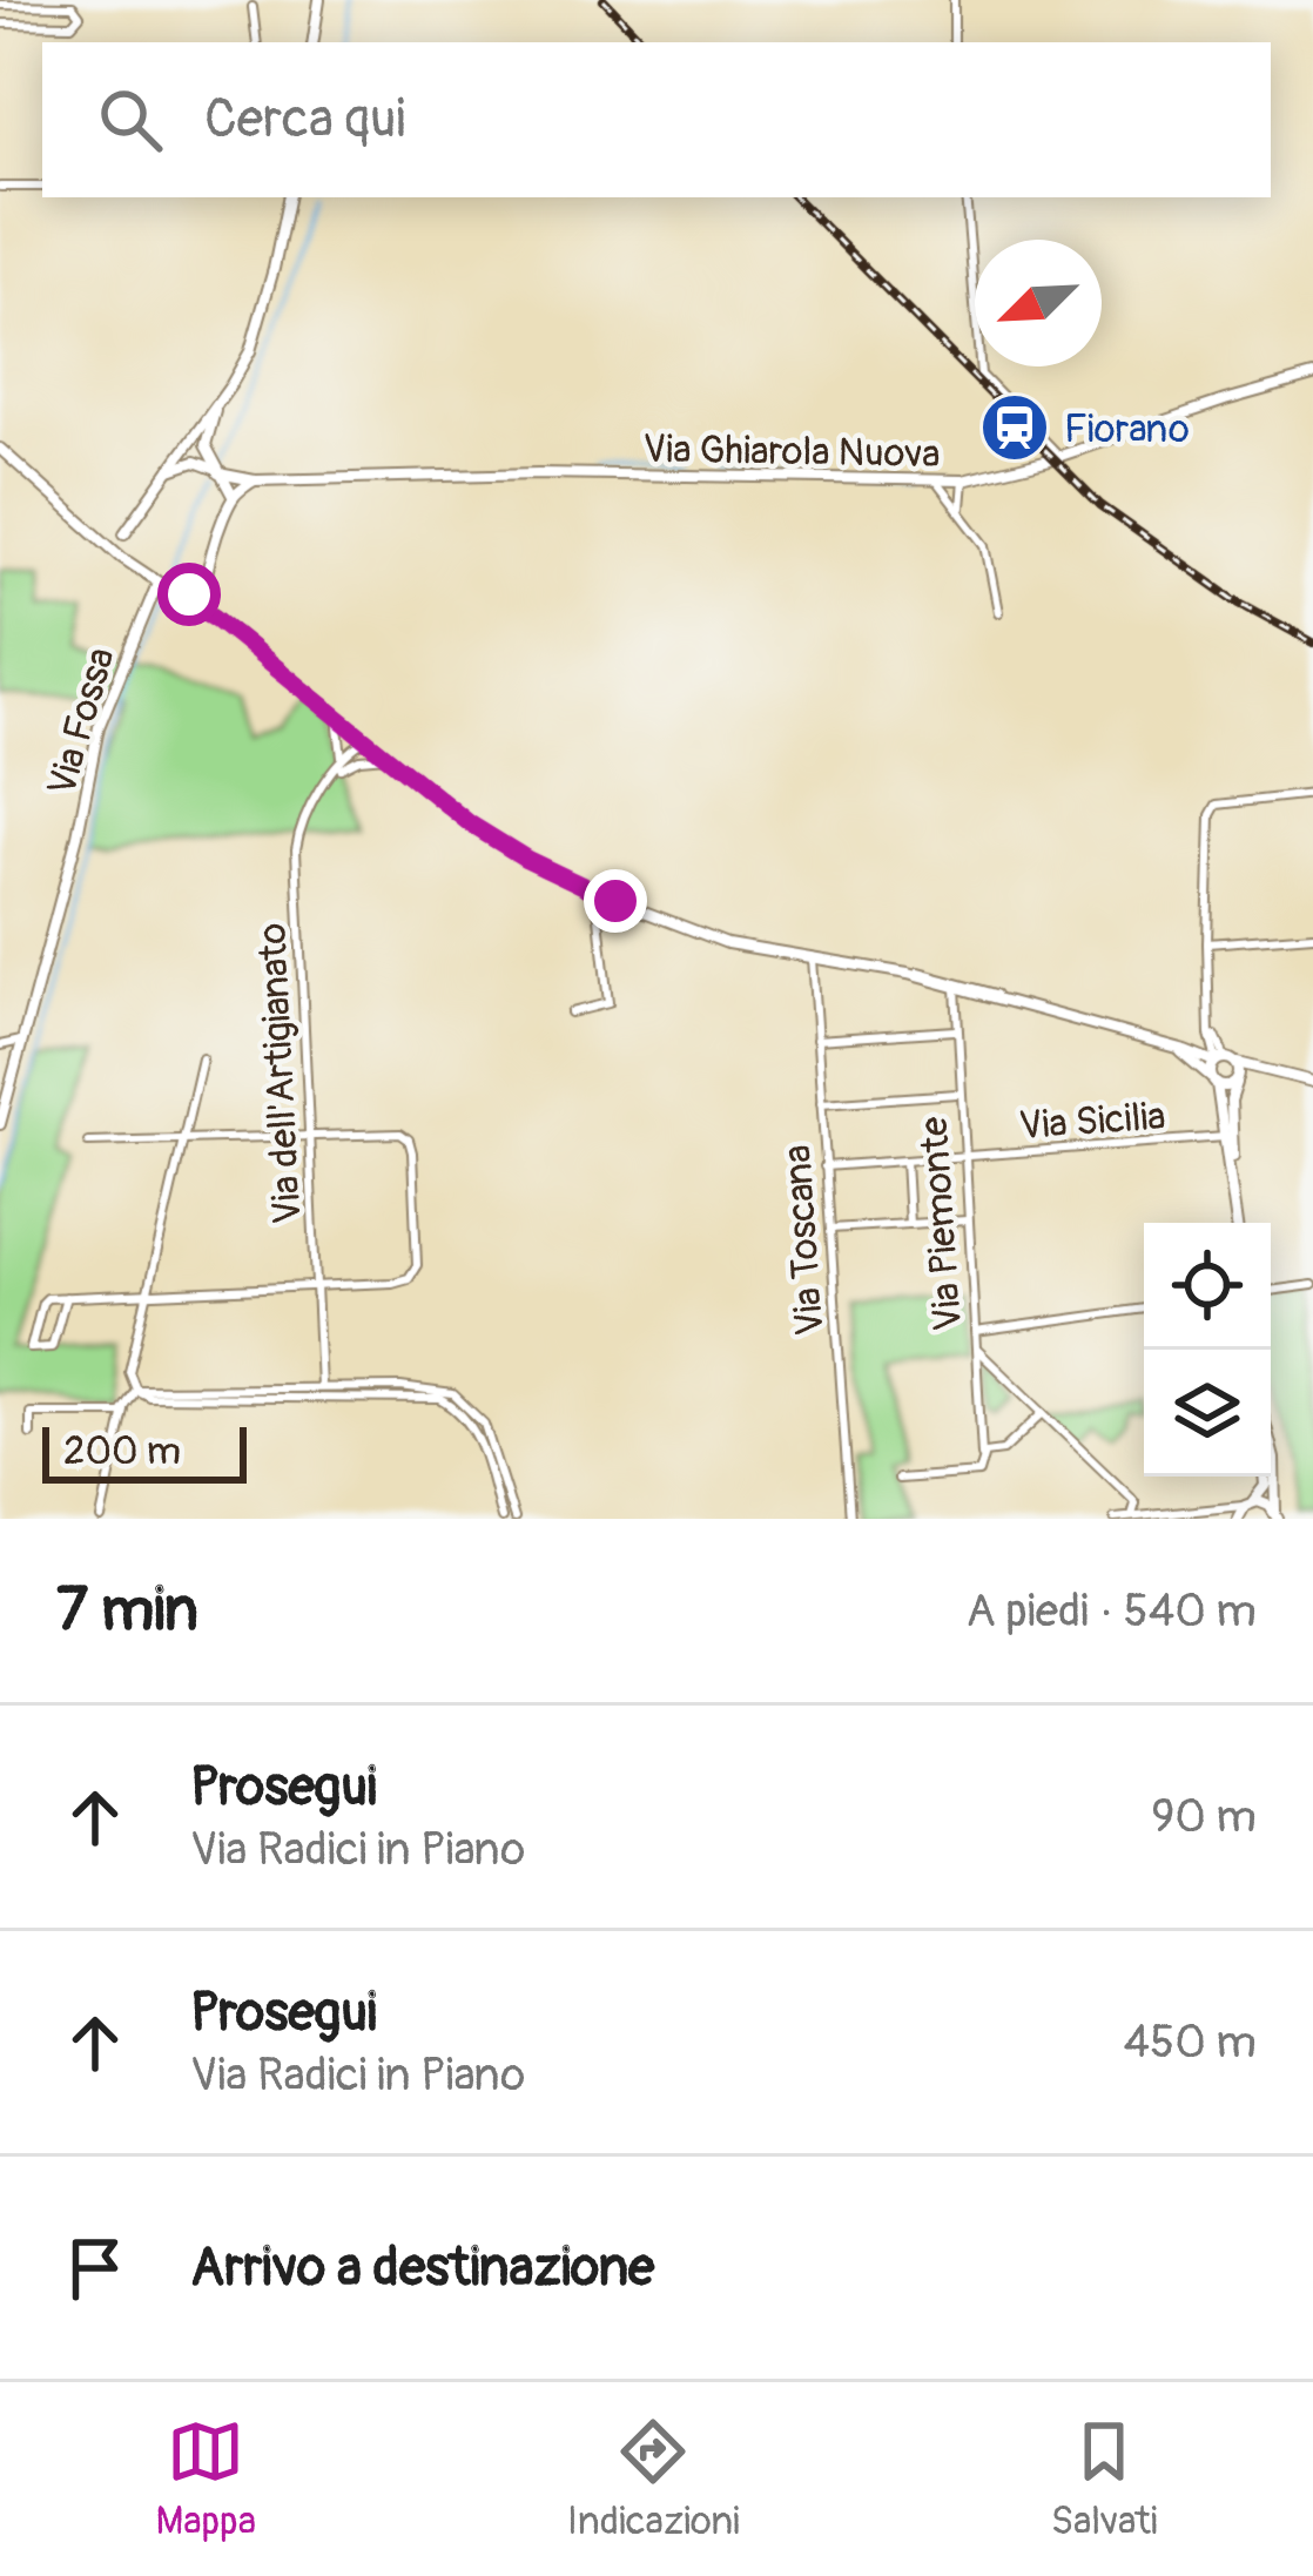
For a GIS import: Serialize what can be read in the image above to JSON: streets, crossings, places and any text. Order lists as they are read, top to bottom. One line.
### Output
{"streets":{"street":["Via Ghiarola Nuova","Via Fossa","Via dell'Artigianato","Via Sicilia","Via Piemonte","Via Toscana"]},"crossings":[["Via Ghiarola Nuova","Via Fossa"],["Via Sicilia","Via Piemonte"],["Via Sicilia","Via Toscana"]],"places":{"station":["Fiorano"]},"scale_bar":"200 m","north":"bottom left","page":{"search":"Cerca qui","scale":"200 m","heading":["7 min","A piedi · 540 m"],"list":[["Prosegui","Via Radici in Piano","90 m"],["Prosegui","Via Radici in Piano","450 m"],"Arrivo a destinazione"],"nav":["Mappa","Indicazioni","Salvati"]}}
